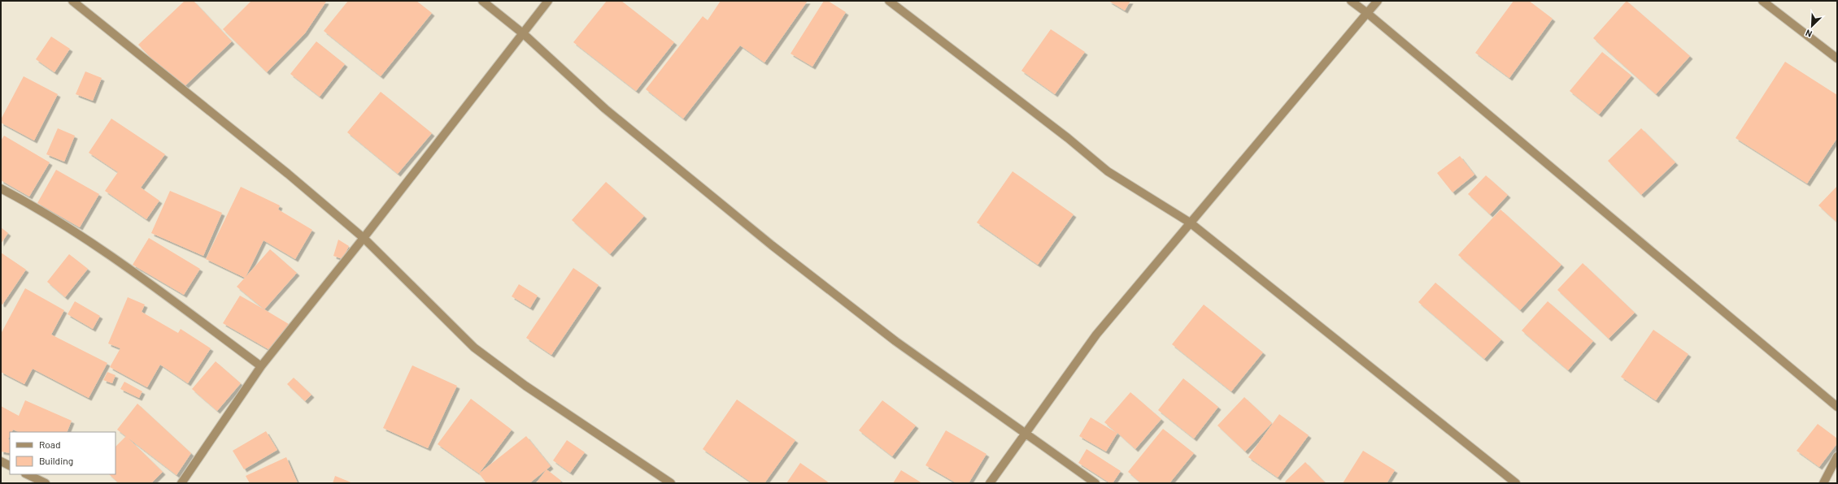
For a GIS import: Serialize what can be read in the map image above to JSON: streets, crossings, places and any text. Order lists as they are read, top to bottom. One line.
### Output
{"legend":["Road","Building"],"north":"bottom left"}
